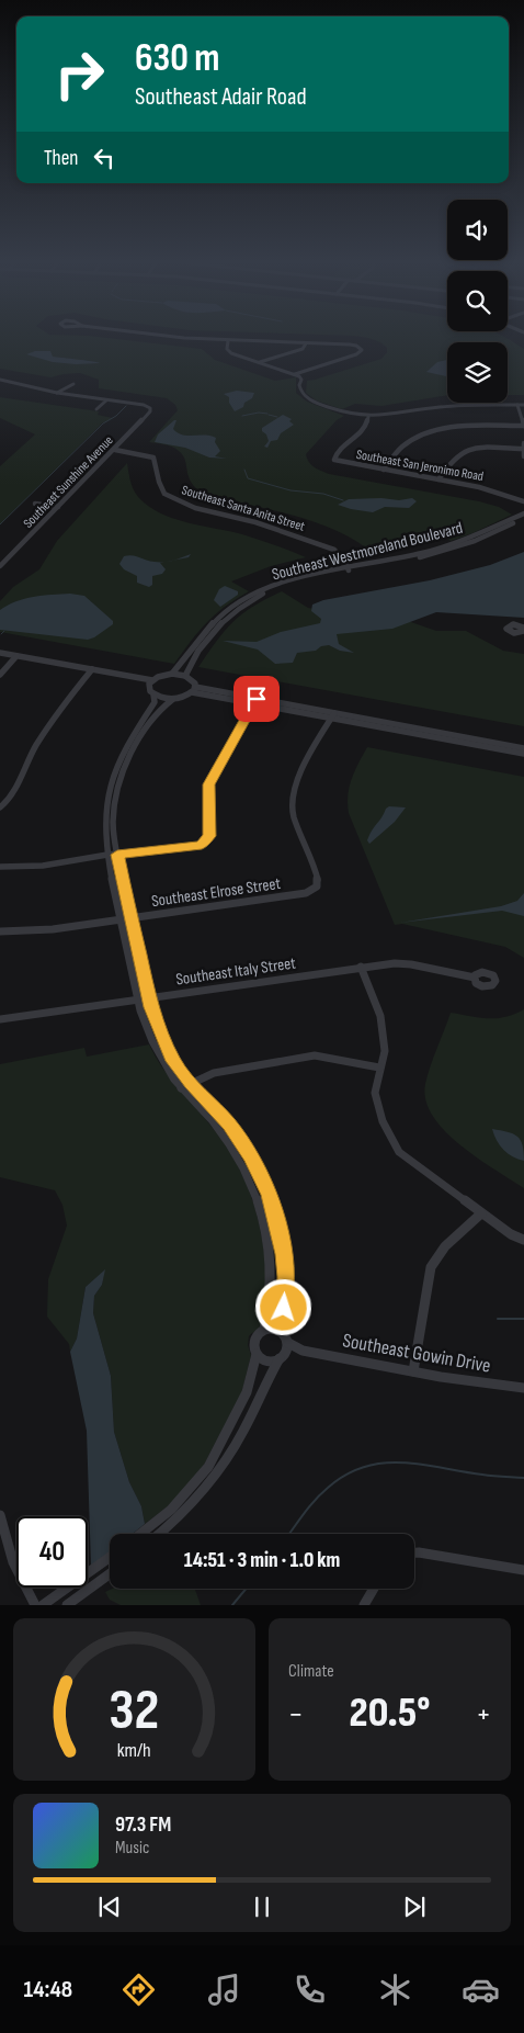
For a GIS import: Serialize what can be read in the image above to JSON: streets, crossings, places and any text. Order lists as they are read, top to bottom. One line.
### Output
{"streets":{"street":["Southeast San Jeronimo Road","Southeast Sunshine Avenue","Southeast Santa Anita Street","Southeast Westmoreland Boulevard","Southeast Elrose Street","Southeast Italy Street","Southeast Gowin Drive"]},"crossings":[["Southeast Sunshine Avenue","Southeast Santa Anita Street"],["Southeast Santa Anita Street","Southeast Westmoreland Boulevard"]],"page":{"turn":["630 m","Southeast Adair Road"],"then":"Then","limit":"40","trip":"14:51 · 3 min · 1.0 km","tile":"Climate","heat":["−","20.5°","+"],"song":["97.3 FM","Music"],"tabs":"14:48","gauge":["32","km/h"]}}
